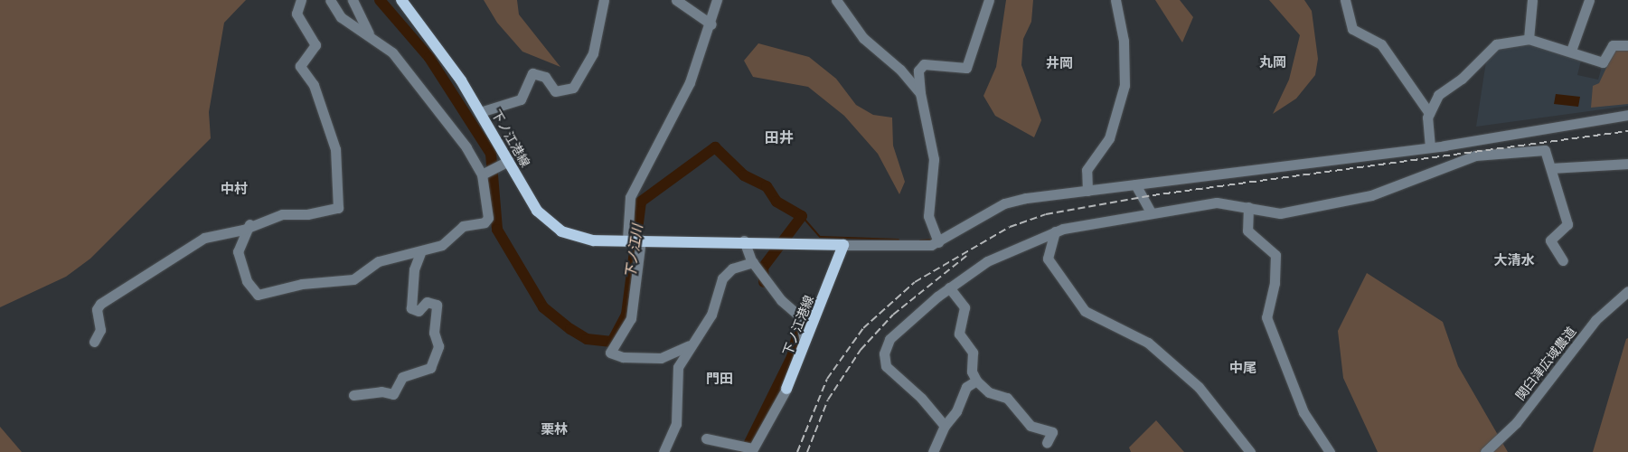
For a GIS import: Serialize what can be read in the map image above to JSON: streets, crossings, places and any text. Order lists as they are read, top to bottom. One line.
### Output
{"streets":{"main road":["下ノ江港線"],"street":["関臼津広域農道"]},"districts":["丸岡","井岡","田井","中村","大清水","中尾","門田","栗林"],"water":["下ノ江川"]}
